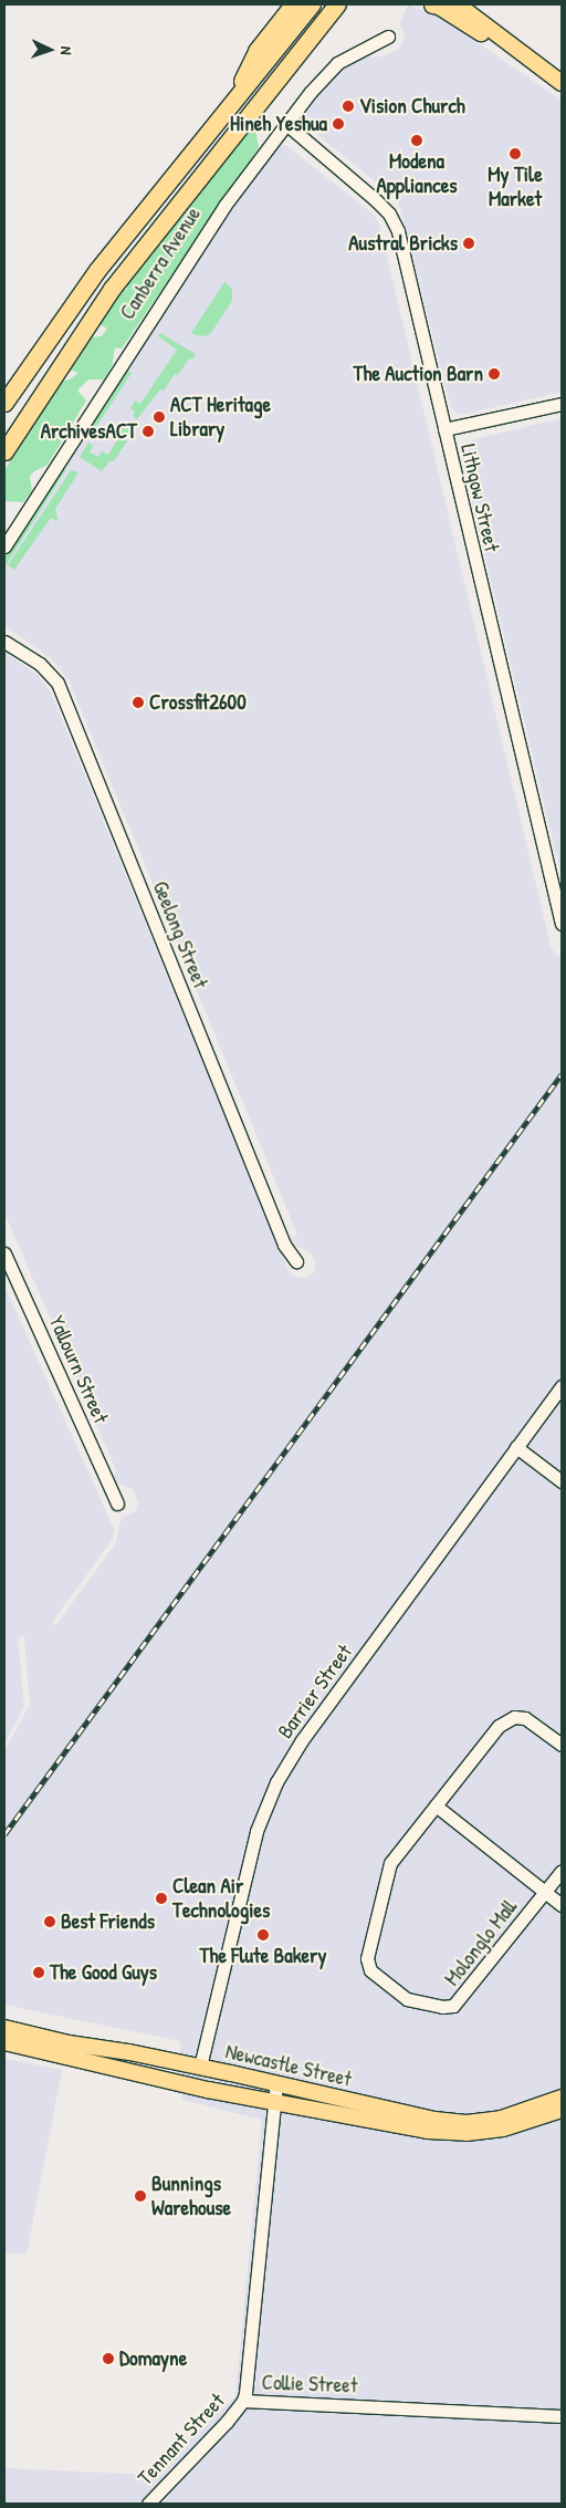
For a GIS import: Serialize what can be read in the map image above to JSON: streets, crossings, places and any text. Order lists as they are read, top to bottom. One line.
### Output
{"streets":{"highway":["Canberra Avenue"],"main road":["Newcastle Street"],"street":["Lithgow Street","Geelong Street","Yallourn Street","Barrier Street","Molonglo Mall","Collie Street","Tennant Street"]},"crossings":[["Canberra Avenue","Lithgow Street"],["Barrier Street","Newcastle Street"],["Newcastle Street","Collie Street"],["Collie Street","Tennant Street"]],"places":["Vision Church","Hineh Yeshua","Modena Appliances","My Tile Market","Austral Bricks","The Auction Barn","ACT Heritage Library","ArchivesACT","Crossfit2600","Clean Air Technologies","Best Friends","The Flute Bakery","The Good Guys","Bunnings Warehouse","Domayne"],"north":"right"}
